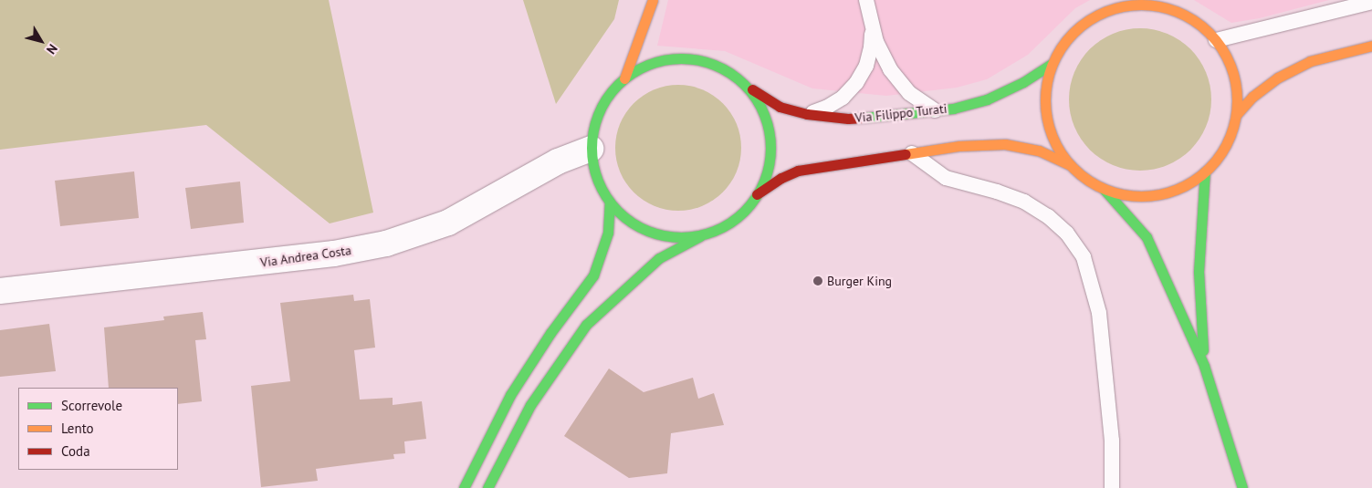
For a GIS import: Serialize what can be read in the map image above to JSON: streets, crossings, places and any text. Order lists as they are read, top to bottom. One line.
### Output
{"streets":{"main road":["Via Filippo Turati"],"street":["Via Andrea Costa"]},"crossings":[["Via Filippo Turati","Via Andrea Costa"]],"places":["Burger King"],"legend":["Scorrevole","Lento","Coda"],"north":"bottom right"}
